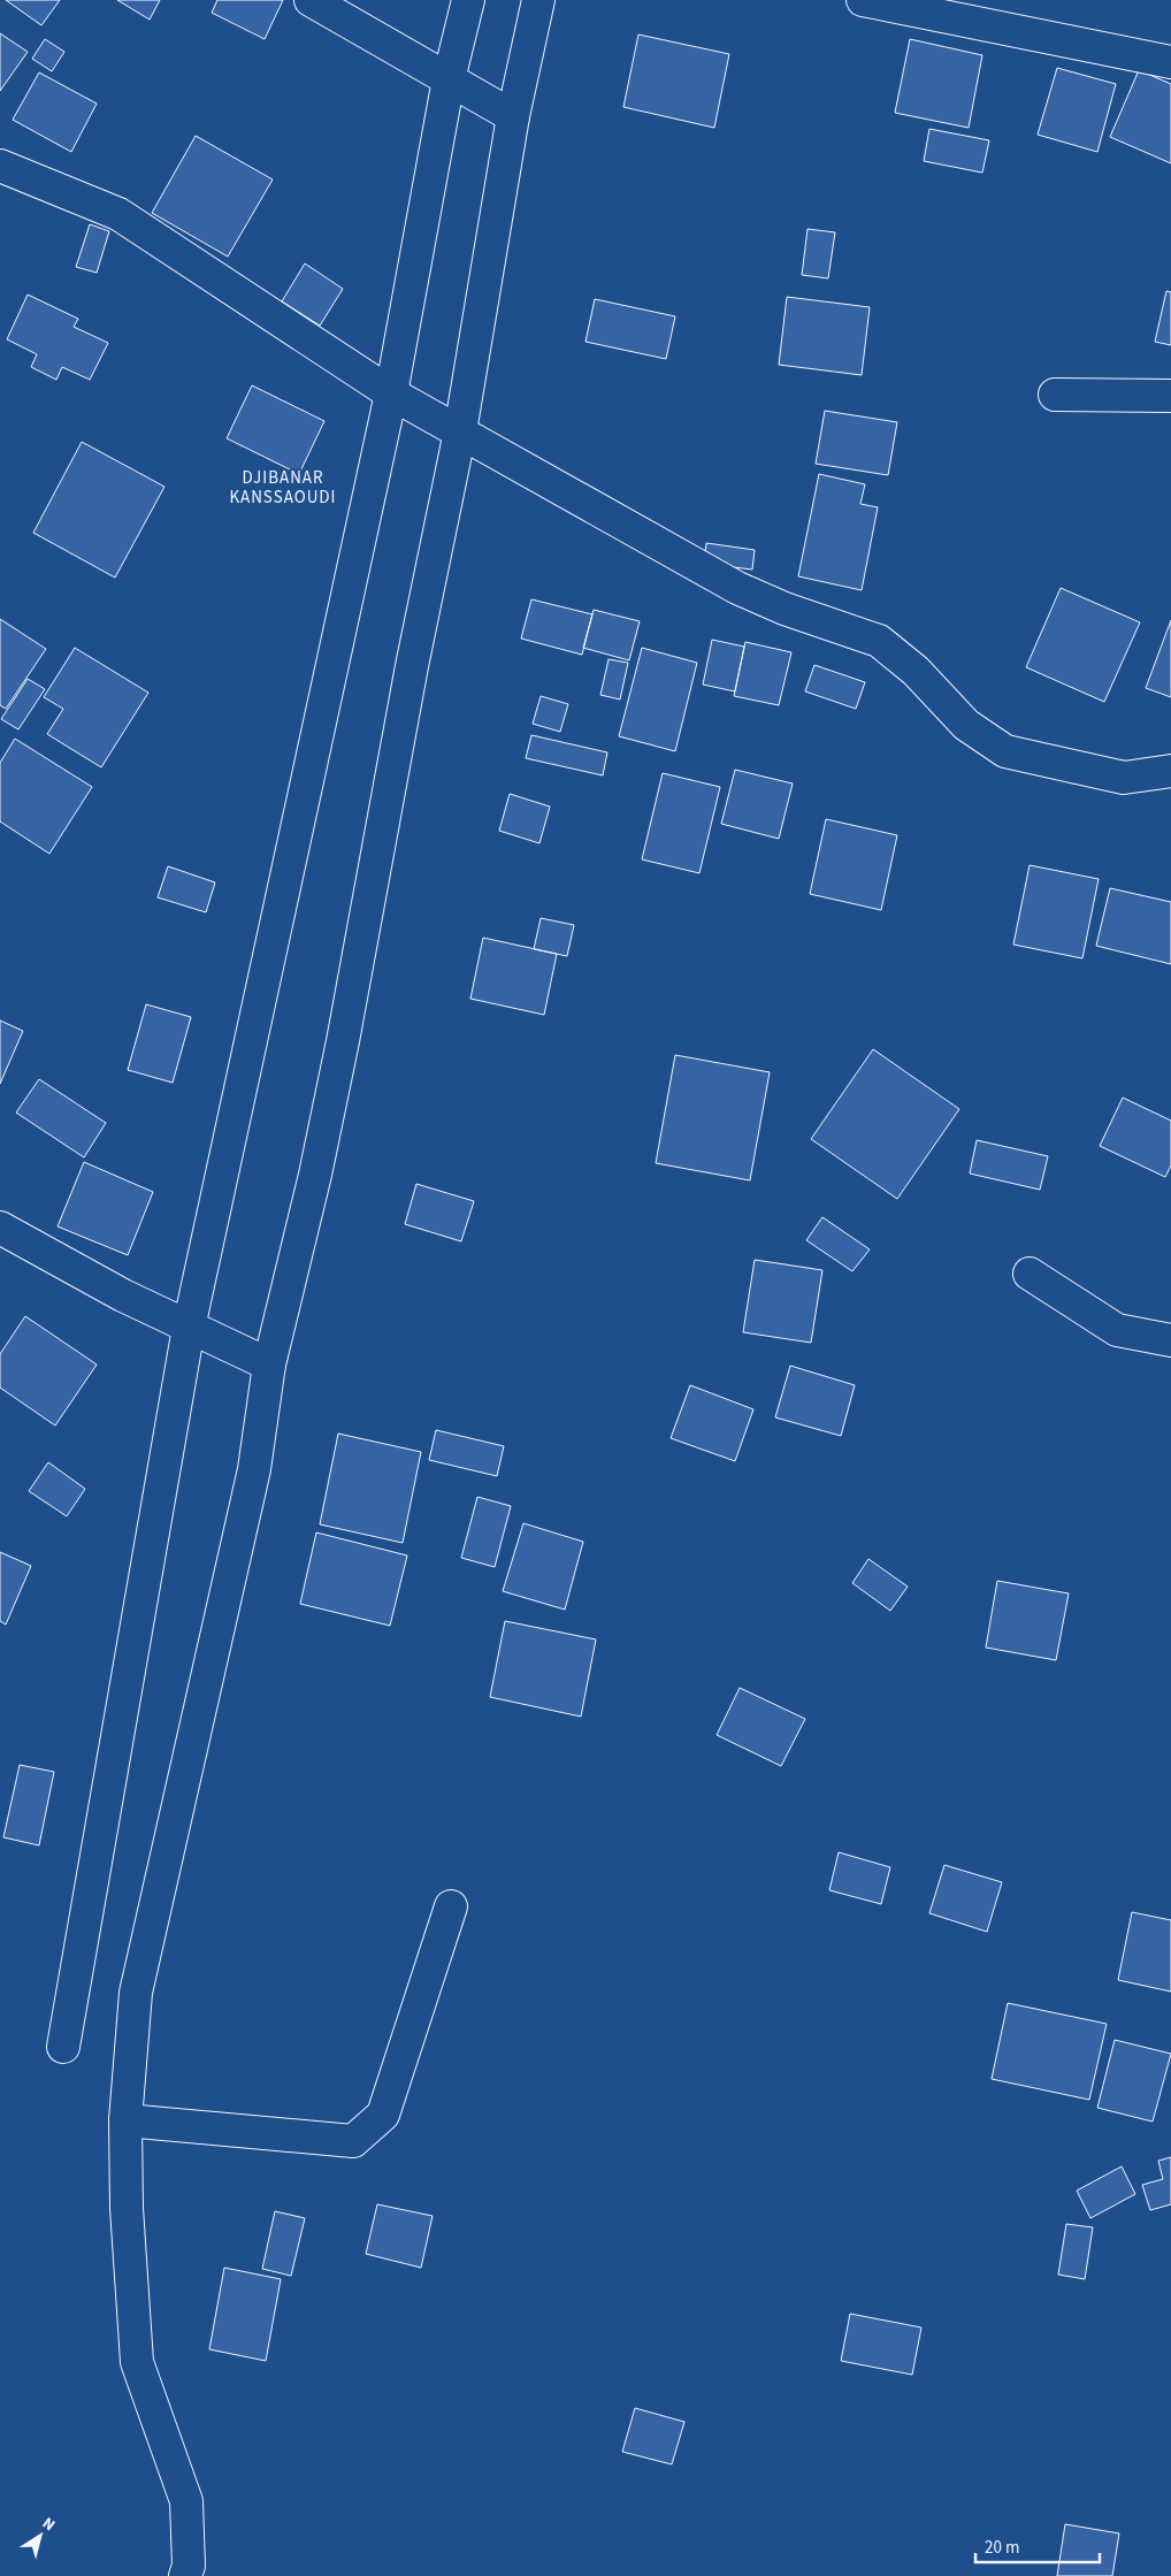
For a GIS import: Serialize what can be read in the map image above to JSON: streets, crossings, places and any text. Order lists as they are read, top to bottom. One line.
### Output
{"districts":["DJIBANAR KANSSAOUDI"],"scale_bar":"20 m","north":"top right"}
